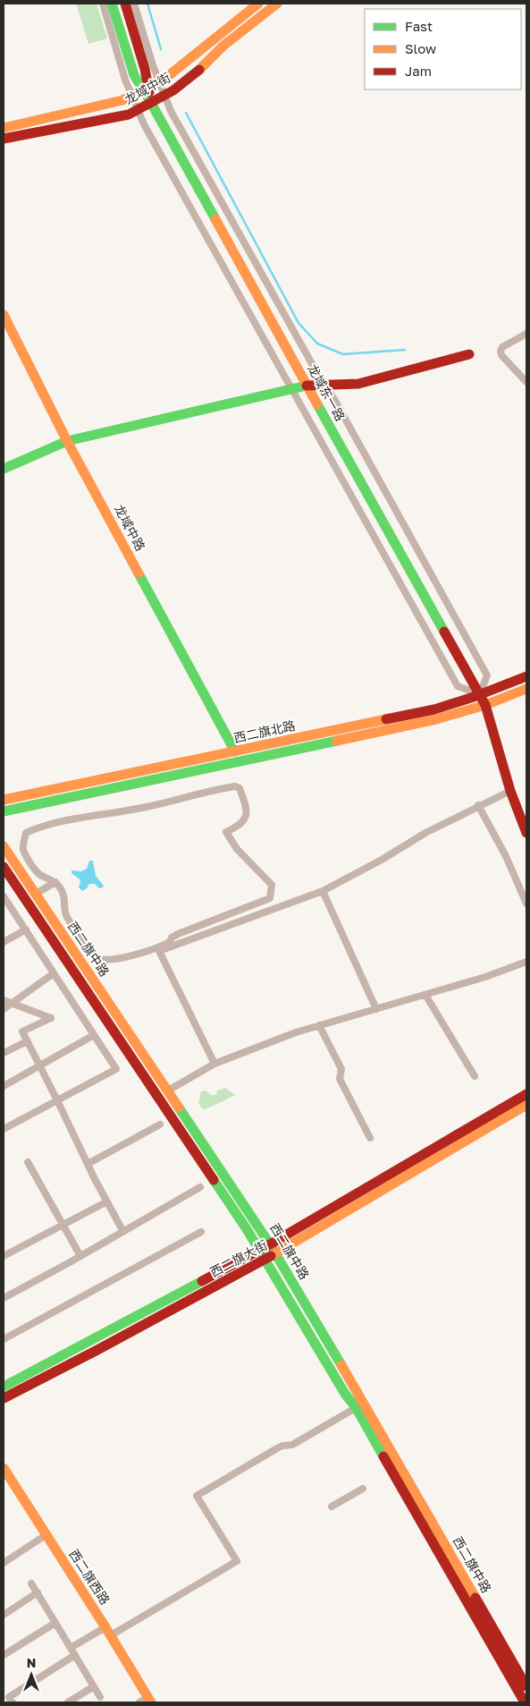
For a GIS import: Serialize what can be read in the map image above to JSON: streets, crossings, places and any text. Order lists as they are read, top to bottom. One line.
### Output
{"streets":{"main road":["龙域中街","龙域东一路","龙域中路","西二旗北路","西二旗中路","西二旗大街","西二旗西路"]},"crossings":[["龙域中街","龙域东一路"],["龙域东一路","西二旗北路"],["龙域中路","西二旗北路"],["西二旗中路","西二旗大街"]],"legend":["Fast","Slow","Jam"],"north":"top"}
